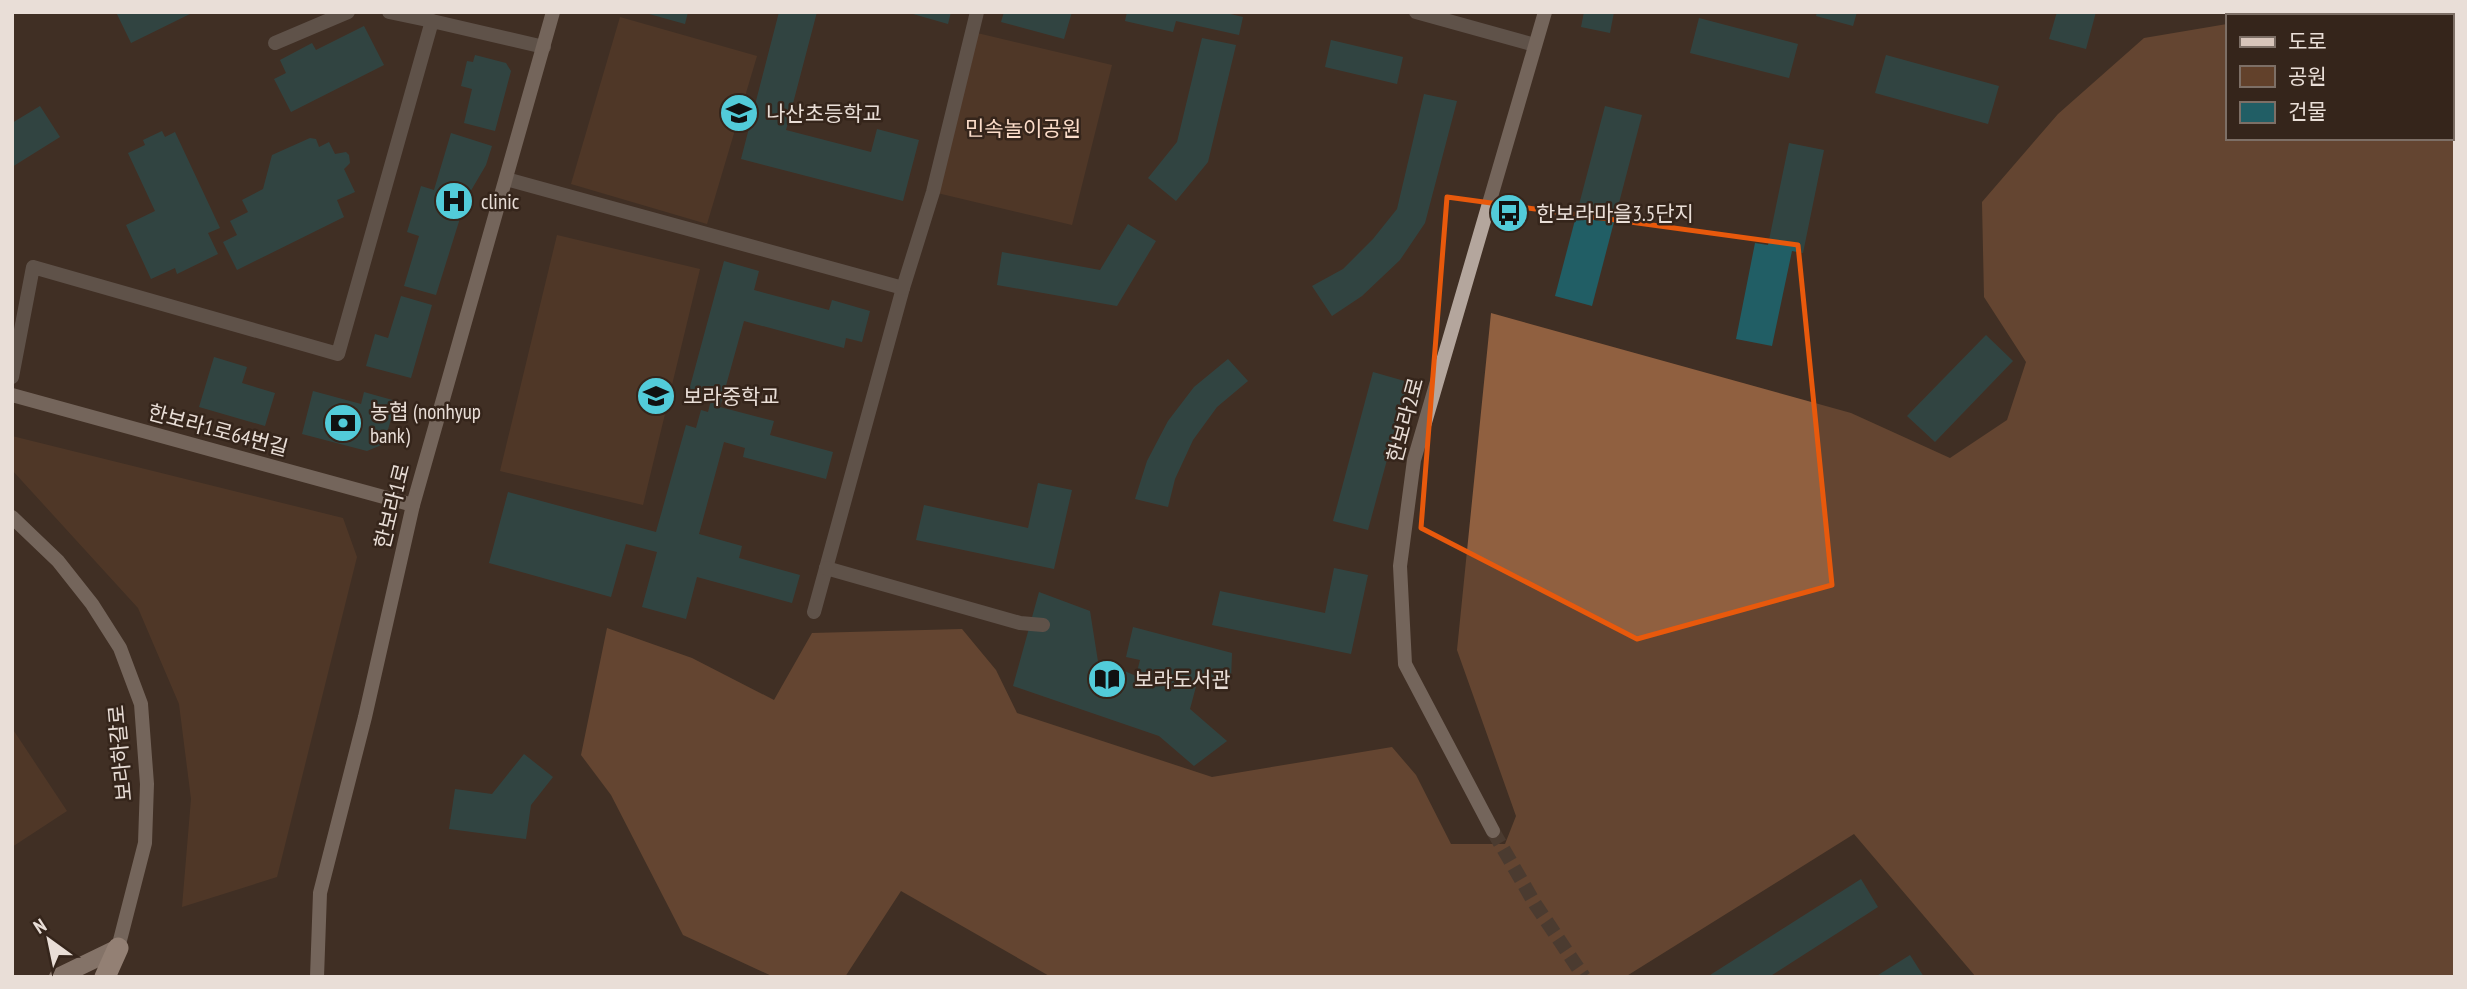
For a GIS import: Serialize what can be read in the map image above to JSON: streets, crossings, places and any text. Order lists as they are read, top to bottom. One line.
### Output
{"streets":{"street":["한보라2로","한보라1로64번길","한보라1로","보라하갈로"]},"crossings":[["한보라1로64번길","한보라1로"]],"parks":["민속놀이공원"],"places":{"school or university":["나산초등학교","보라중학교"],"hospital":["clinic"],"bus stop":["한보라마을3.5단지"],"bank":["농협 (nonhyup bank)"],"library":["보라도서관"]},"legend":["도로","공원","건물"],"north":"top left"}
